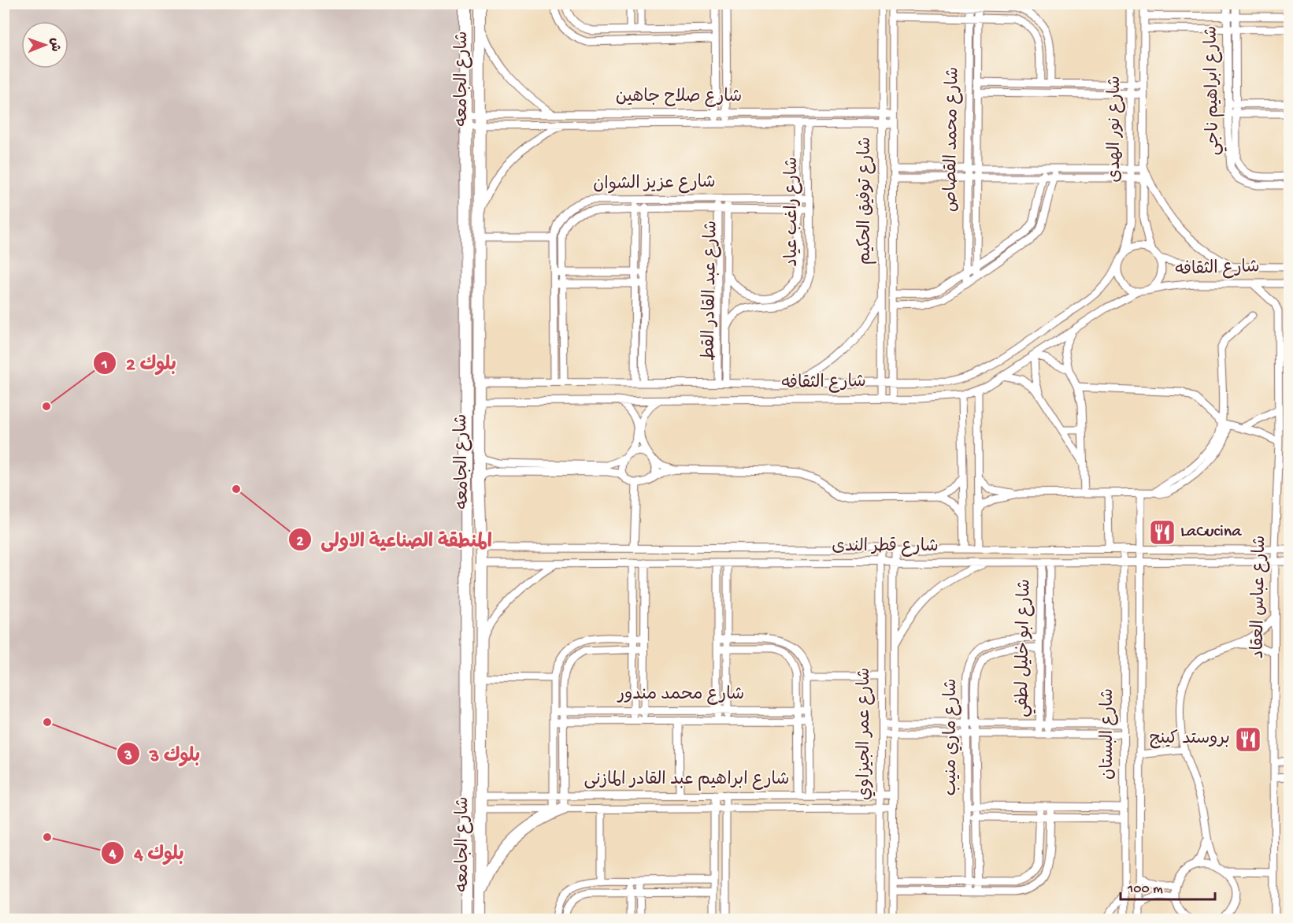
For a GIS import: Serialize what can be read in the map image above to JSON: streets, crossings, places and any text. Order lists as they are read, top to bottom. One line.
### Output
{"streets":{"street":["شارع الجامعه","شارع ابراهيم ناجي","شارع صلاح جاهين","شارع نور الهدى","شارع محمد القصاص","شارع عزيز الشوان","شارع توفيق الحكيم","شارع راغب عياد","شارع الثقافه","شارع عبد القادر القط","شارع قطر الندى","شارع عباس العقاد","شارع ابو خليل لطفي","شارع محمد مندور","شارع عمر الجيزاوي","شارع البستان","شارع ماري منيب","شارع ابراهيم عبد القادر المازنى"]},"crossings":[["شارع الجامعه","شارع صلاح جاهين"],["شارع الجامعه","شارع الثقافه"],["شارع الجامعه","شارع قطر الندى"],["شارع الجامعه","شارع ابراهيم عبد القادر المازنى"],["شارع صلاح جاهين","شارع توفيق الحكيم"],["شارع صلاح جاهين","شارع راغب عياد"],["شارع نور الهدى","شارع الثقافه"],["شارع عزيز الشوان","شارع راغب عياد"],["شارع عزيز الشوان","شارع الثقافه"],["شارع عزيز الشوان","شارع عبد القادر القط"],["شارع توفيق الحكيم","شارع الثقافه"],["شارع راغب عياد","شارع عبد القادر القط"],["شارع الثقافه","شارع عبد القادر القط"],["شارع الثقافه","شارع عباس العقاد"],["شارع قطر الندى","شارع عباس العقاد"],["شارع قطر الندى","شارع ابو خليل لطفي"],["شارع قطر الندى","شارع عمر الجيزاوي"],["شارع قطر الندى","شارع البستان"],["شارع ابو خليل لطفي","شارع ماري منيب"],["شارع عمر الجيزاوي","شارع ابراهيم عبد القادر المازنى"]],"places":{"other":["بلوك 2","المنطقة الصناعية الاولى","بلوك 3","بلوك 4"],"restaurant":["LaCucina","بروستد كينج"]},"scale_bar":"100 m","north":"right"}
